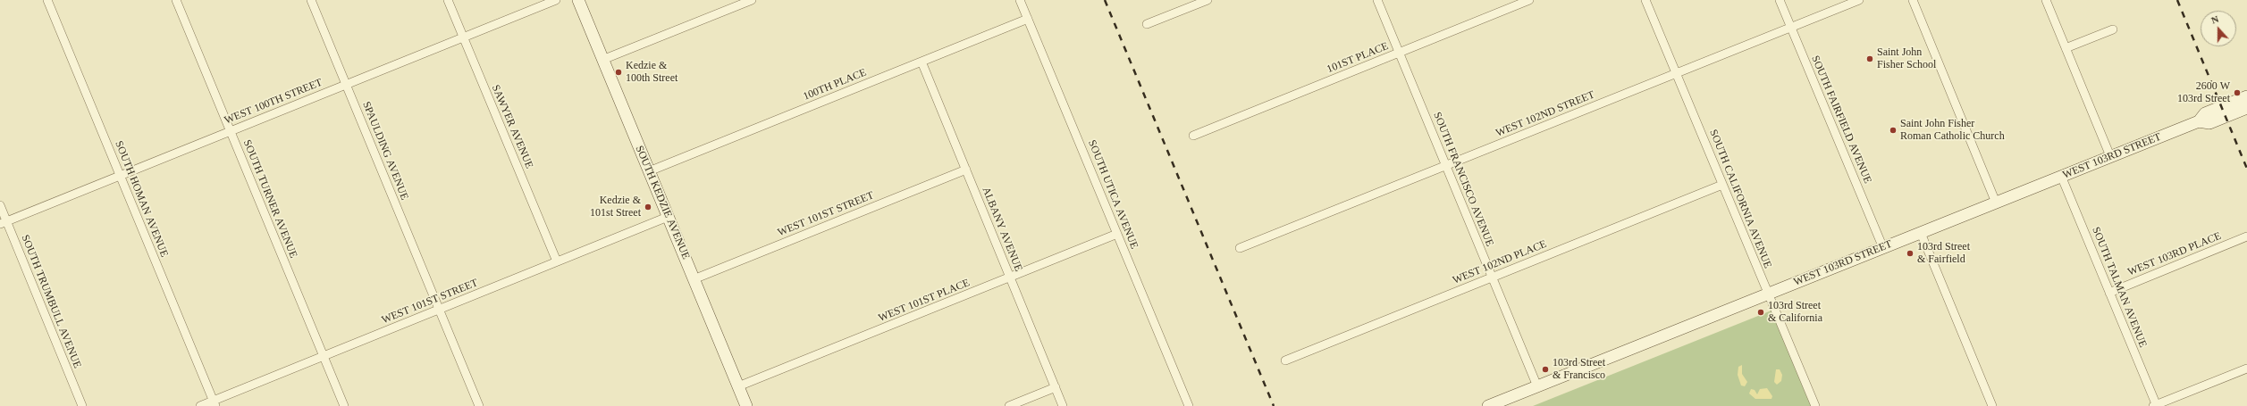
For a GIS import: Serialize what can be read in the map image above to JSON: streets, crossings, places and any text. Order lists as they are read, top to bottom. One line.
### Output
{"streets":{"main road":["WEST 103RD STREET","SOUTH KEDZIE AVENUE"],"street":["101ST PLACE","100TH PLACE","WEST 100TH STREET","WEST 102ND STREET","SOUTH FAIRFIELD AVENUE","SAWYER AVENUE","SPAULDING AVENUE","SOUTH FRANCISCO AVENUE","SOUTH UTICA AVENUE","SOUTH HOMAN AVENUE","SOUTH TURNER AVENUE","SOUTH CALIFORNIA AVENUE","WEST 101ST STREET","ALBANY AVENUE","WEST 103RD PLACE","WEST 102ND PLACE","SOUTH TALMAN AVENUE","WEST 101ST PLACE","SOUTH TRUMBULL AVENUE"]},"crossings":[["101ST PLACE","SOUTH FRANCISCO AVENUE"],["100TH PLACE","SOUTH UTICA AVENUE"],["100TH PLACE","SOUTH KEDZIE AVENUE"],["100TH PLACE","ALBANY AVENUE"],["WEST 100TH STREET","SAWYER AVENUE"],["WEST 100TH STREET","SPAULDING AVENUE"],["WEST 100TH STREET","SOUTH HOMAN AVENUE"],["WEST 100TH STREET","SOUTH TURNER AVENUE"],["WEST 100TH STREET","SOUTH TRUMBULL AVENUE"],["WEST 102ND STREET","SOUTH FAIRFIELD AVENUE"],["WEST 102ND STREET","SOUTH FRANCISCO AVENUE"],["WEST 102ND STREET","SOUTH CALIFORNIA AVENUE"],["SOUTH FAIRFIELD AVENUE","WEST 103RD STREET"],["SAWYER AVENUE","WEST 101ST STREET"],["SPAULDING AVENUE","WEST 101ST STREET"],["WEST 103RD STREET","SOUTH FRANCISCO AVENUE"],["WEST 103RD STREET","SOUTH CALIFORNIA AVENUE"],["WEST 103RD STREET","SOUTH TALMAN AVENUE"],["SOUTH FRANCISCO AVENUE","WEST 102ND PLACE"],["SOUTH UTICA AVENUE","WEST 101ST PLACE"],["SOUTH HOMAN AVENUE","WEST 101ST STREET"],["SOUTH TURNER AVENUE","WEST 101ST STREET"],["SOUTH CALIFORNIA AVENUE","WEST 102ND PLACE"],["SOUTH KEDZIE AVENUE","WEST 101ST STREET"],["SOUTH KEDZIE AVENUE","WEST 101ST PLACE"],["WEST 101ST STREET","ALBANY AVENUE"],["ALBANY AVENUE","WEST 101ST PLACE"],["WEST 103RD PLACE","SOUTH TALMAN AVENUE"]],"places":["Saint John Fisher School","Kedzie & 100th Street","2600 W 103rd Street","Saint John Fisher Roman Catholic Church","Kedzie & 101st Street","103rd Street & Fairfield","103rd Street & California","103rd Street & Francisco"],"north":"top"}
